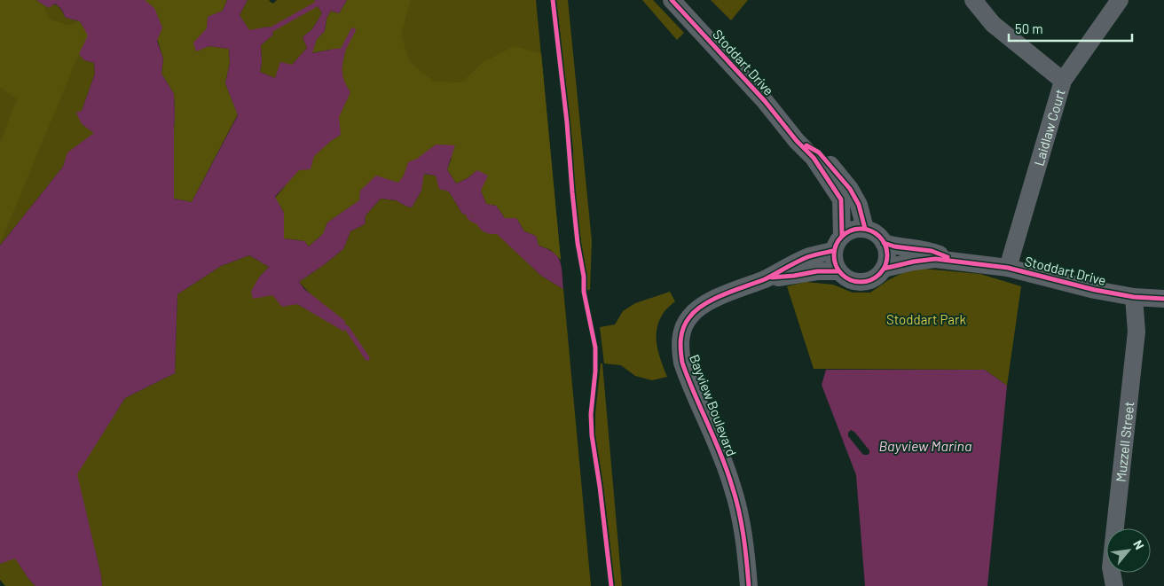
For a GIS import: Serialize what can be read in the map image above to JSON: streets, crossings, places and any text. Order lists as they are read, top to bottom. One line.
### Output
{"streets":{"street":["Stoddart Drive","Laidlaw Court","Bayview Boulevard","Muzzell Street"]},"crossings":[["Stoddart Drive","Laidlaw Court"],["Stoddart Drive","Bayview Boulevard"],["Stoddart Drive","Muzzell Street"]],"water":["Bayview Marina"],"parks":["Stoddart Park"],"scale_bar":"50 m","north":"top right"}
